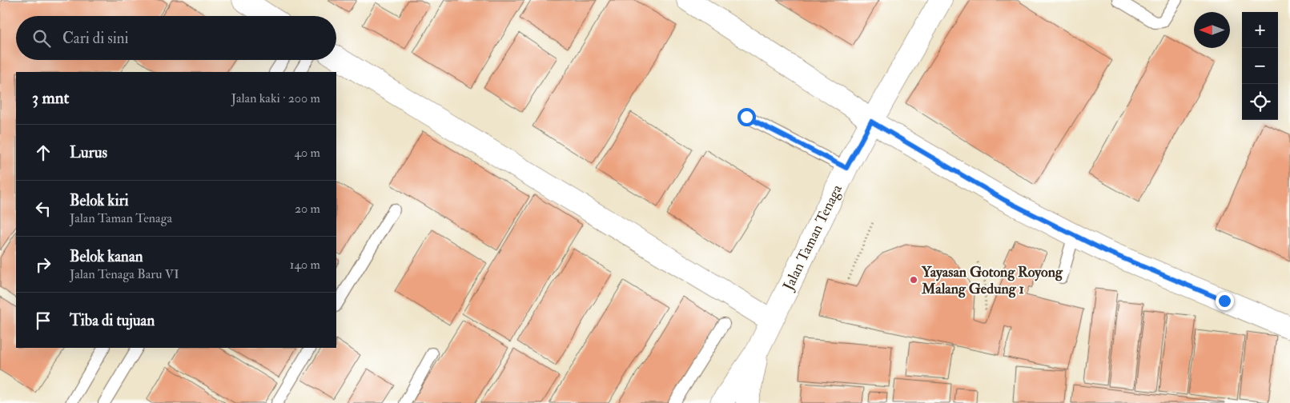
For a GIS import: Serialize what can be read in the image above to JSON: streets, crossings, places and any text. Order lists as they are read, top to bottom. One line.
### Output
{"streets":{"street":["Jalan Taman Tenaga"]},"places":["Yayasan Gotong Royong Malang Gedung 1"],"north":"left","page":{"map_buttons":["+","−"],"search":"Cari di sini","heading":["3 mnt","Jalan kaki · 200 m"],"list":[["Lurus","40 m"],["Belok kiri","Jalan Taman Tenaga","20 m"],["Belok kanan","Jalan Tenaga Baru VI","140 m"],"Tiba di tujuan"]}}
